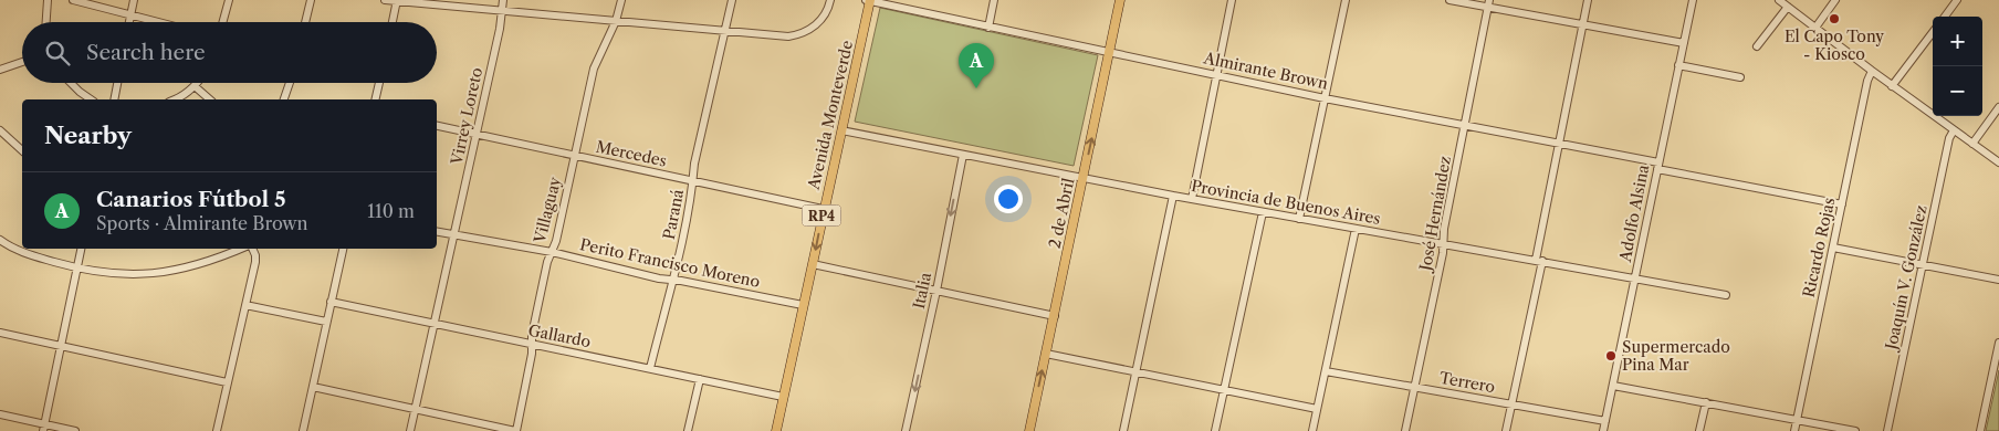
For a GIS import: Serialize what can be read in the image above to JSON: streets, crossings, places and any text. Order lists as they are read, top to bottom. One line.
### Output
{"streets":{"main road":["Avenida Monteverde","2 de Abril","RP4"],"street":["Almirante Brown","Virrey Loreto","Mercedes","Provincia de Buenos Aires","Villaguay","José Hernández","Adolfo Alsina","Paraná","Ricardo Rojas","Perito Francisco Moreno","Joaquín V. González","Italia","Gallardo","Terrero"]},"crossings":[["Almirante Brown","Avenida Monteverde"],["Almirante Brown","2 de Abril"],["Almirante Brown","José Hernández"],["Almirante Brown","Adolfo Alsina"],["Almirante Brown","Ricardo Rojas"],["Avenida Monteverde","Mercedes"],["Avenida Monteverde","Provincia de Buenos Aires"],["Avenida Monteverde","Perito Francisco Moreno"],["Avenida Monteverde","Gallardo"],["Virrey Loreto","Mercedes"],["Virrey Loreto","Perito Francisco Moreno"],["Virrey Loreto","Gallardo"],["Mercedes","Villaguay"],["Mercedes","Paraná"],["Provincia de Buenos Aires","2 de Abril"],["Provincia de Buenos Aires","José Hernández"],["Provincia de Buenos Aires","Adolfo Alsina"],["Provincia de Buenos Aires","Italia"],["Villaguay","Perito Francisco Moreno"],["Villaguay","Gallardo"],["José Hernández","Terrero"],["Adolfo Alsina","Terrero"],["Paraná","Perito Francisco Moreno"],["Paraná","Gallardo"]],"one_way":["2 de Abril","Italia"],"places":["El Capo Tony - Kiosco","Supermercado Pina Mar"],"page":{"map_buttons":["+","−"],"search":"Search here","pins":"A","heading":"Nearby","list":[{"mark":"A","name":"Canarios Fútbol 5","note":"Sports · Almirante Brown","value":"110 m"}]}}
